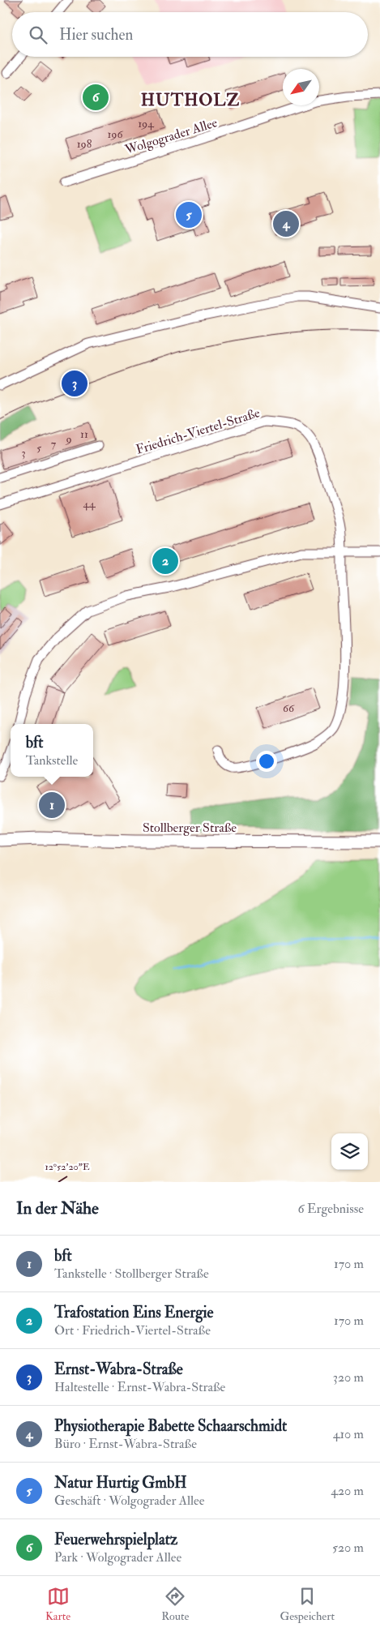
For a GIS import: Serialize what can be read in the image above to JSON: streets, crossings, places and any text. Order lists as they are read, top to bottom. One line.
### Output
{"streets":{"main road":["Stollberger Straße"],"street":["Wolgograder Allee","Friedrich-Viertel-Straße"]},"districts":["HUTHOLZ"],"house_numbers":["194","196","198","11","9","7","5","3","44","66"],"north":"bottom left","page":{"search":"Hier suchen","pins":["6","5","4","3","2","1"],"popup":["bft","Tankstelle"],"heading":["In der Nähe","6 Ergebnisse"],"list":[{"mark":"1","name":"bft","note":"Tankstelle · Stollberger Straße","value":"170 m"},{"mark":"2","name":"Trafostation Eins Energie","note":"Ort · Friedrich-Viertel-Straße","value":"170 m"},{"mark":"3","name":"Ernst-Wabra-Straße","note":"Haltestelle · Ernst-Wabra-Straße","value":"320 m"},{"mark":"4","name":"Physiotherapie Babette Schaarschmidt","note":"Büro · Ernst-Wabra-Straße","value":"410 m"},{"mark":"5","name":"Natur Hurtig GmbH","note":"Geschäft · Wolgograder Allee","value":"420 m"},{"mark":"6","name":"Feuerwehrspielplatz","note":"Park · Wolgograder Allee","value":"520 m"}],"nav":["Karte","Route","Gespeichert"]},"coordinates":["12°52'20\"E"]}
